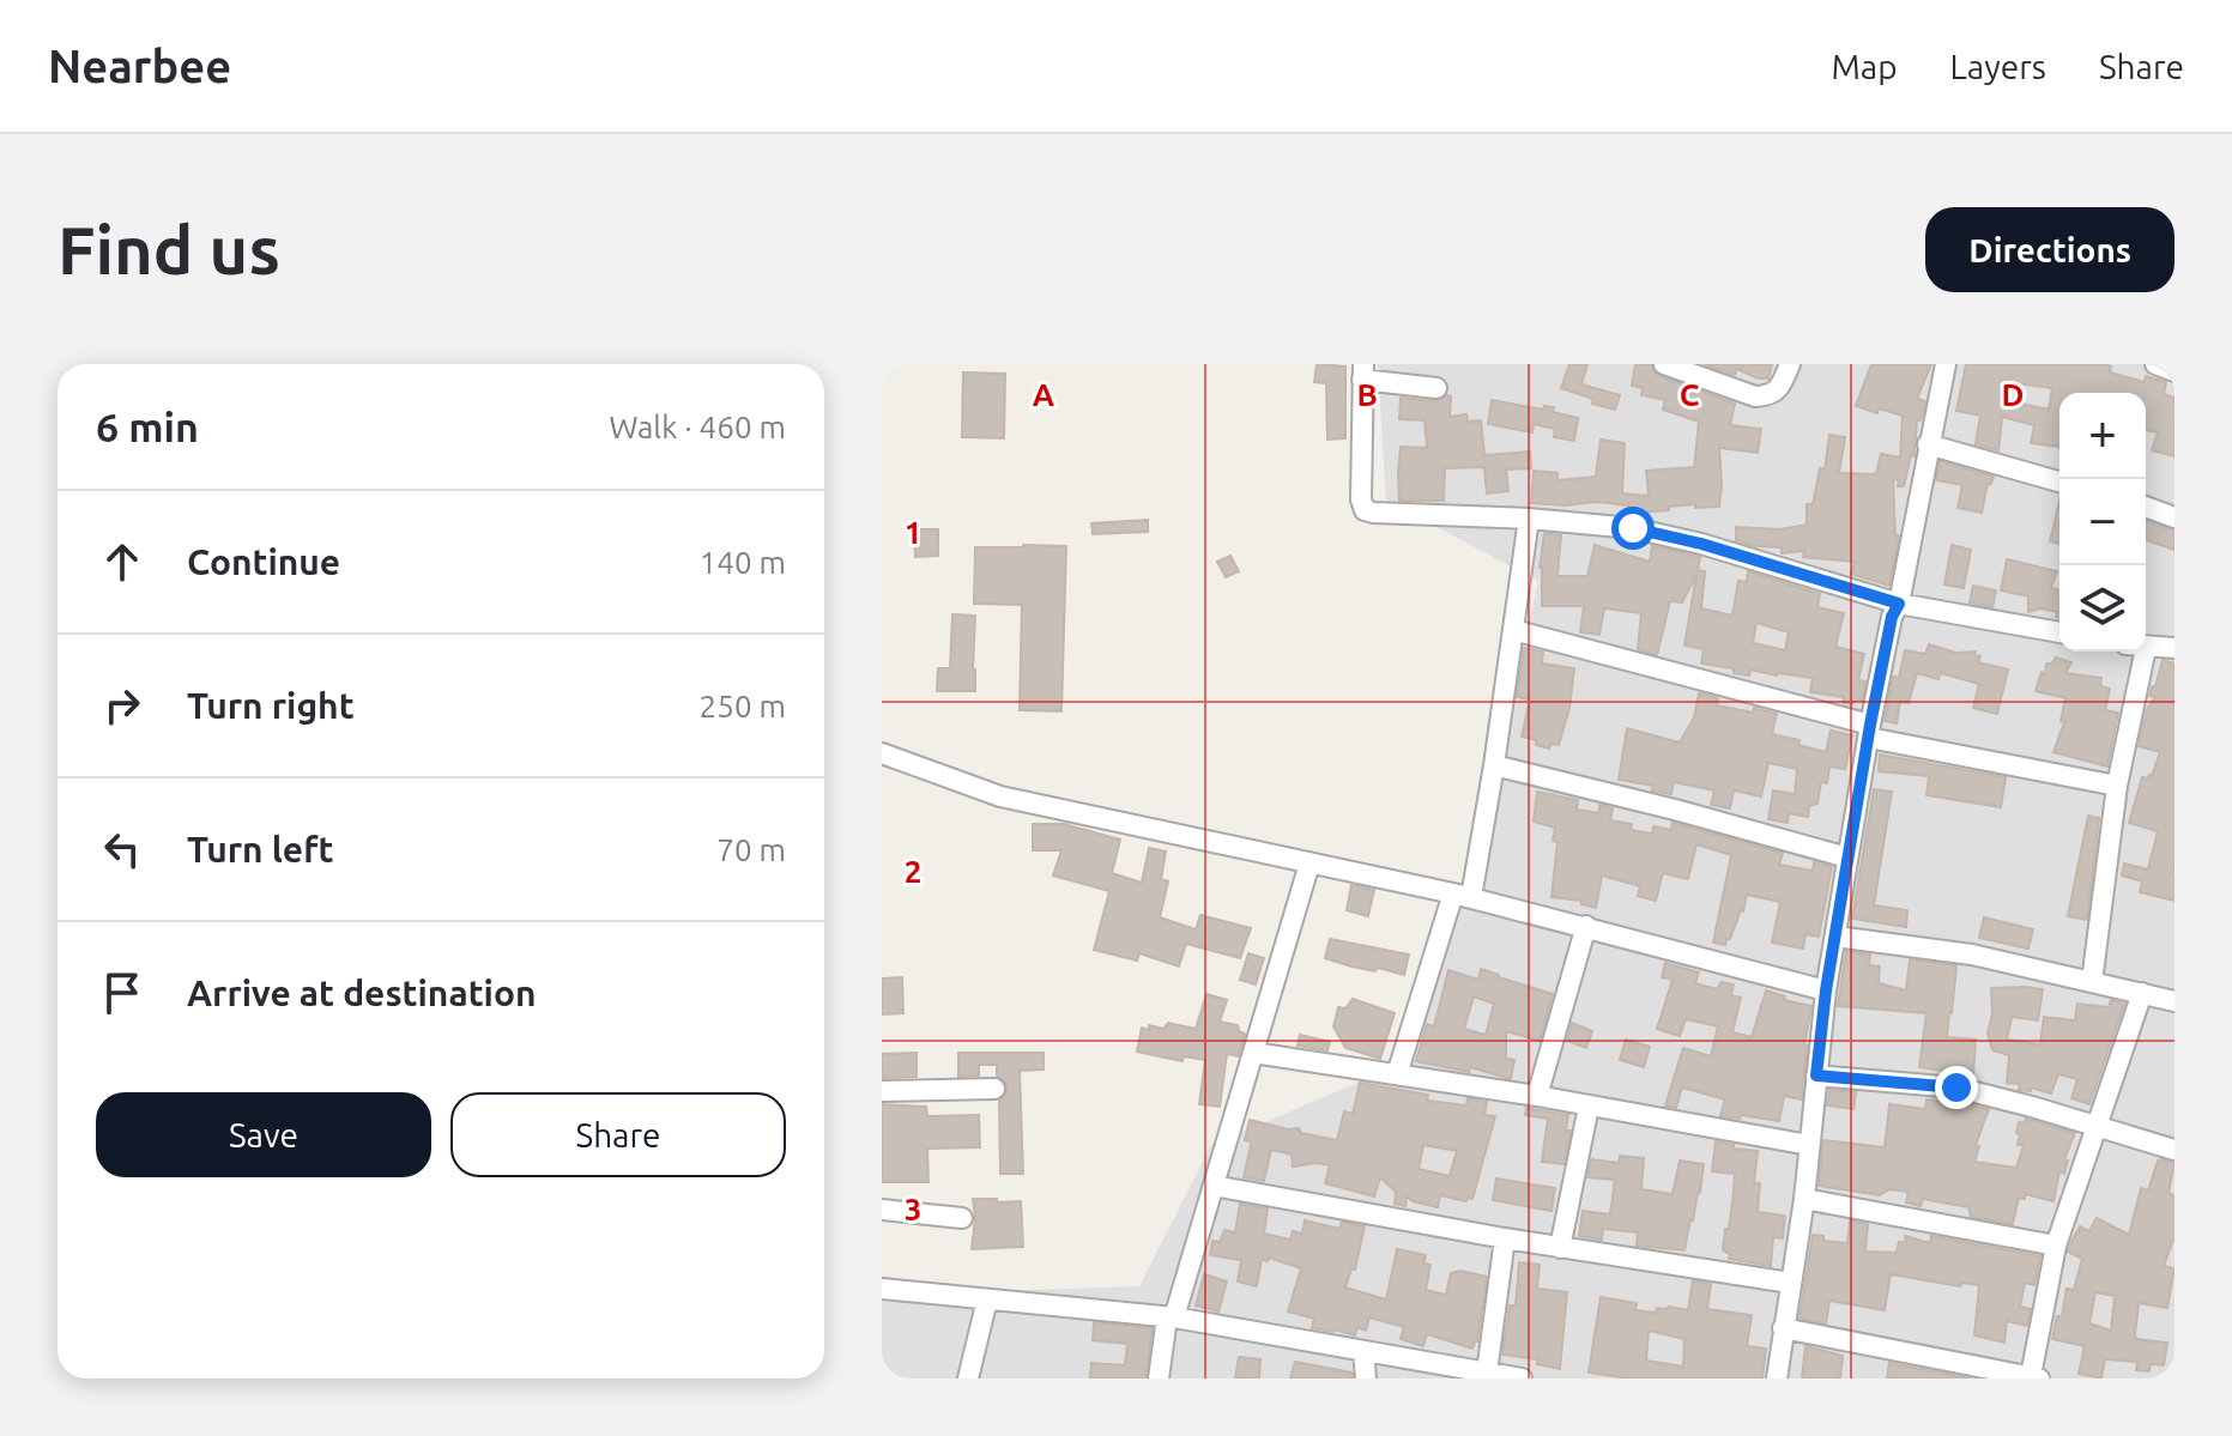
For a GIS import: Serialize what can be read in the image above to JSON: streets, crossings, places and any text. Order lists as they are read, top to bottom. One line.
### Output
{"page":{"header":"Nearbee","nav":["Map","Layers","Share"],"buttons":["Directions",["Save","Share"]],"title":"Find us","heading":["6 min","Walk · 460 m"],"map_buttons":["+","−"],"list":[["Continue","140 m"],["Turn right","250 m"],["Turn left","70 m"],"Arrive at destination"]},"grid":{"columns":["A","B","C","D"],"rows":["1","2","3"]}}
